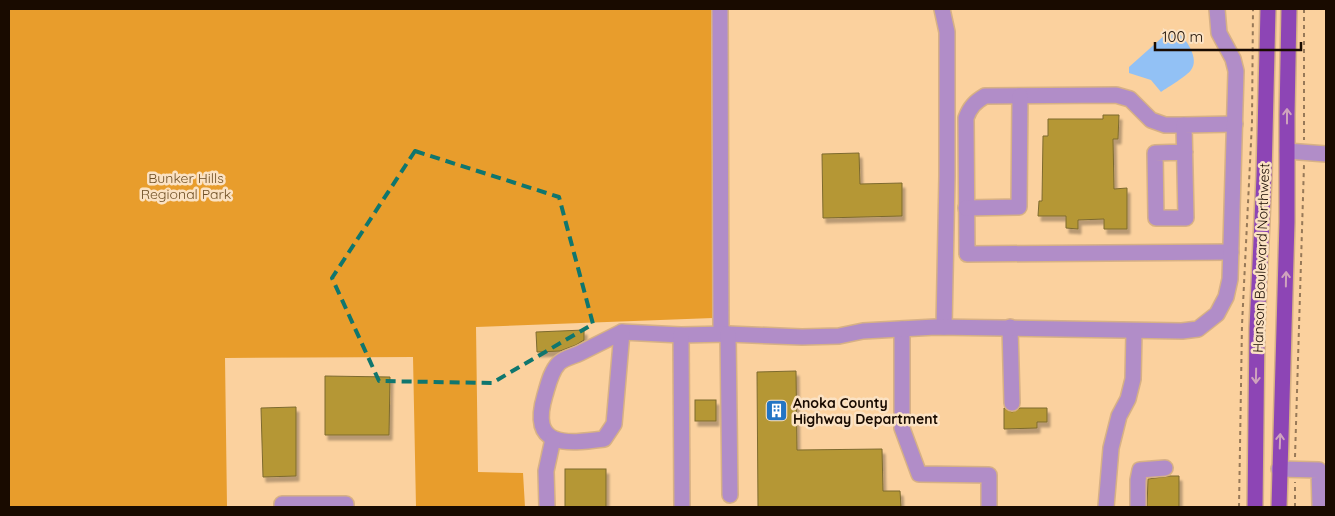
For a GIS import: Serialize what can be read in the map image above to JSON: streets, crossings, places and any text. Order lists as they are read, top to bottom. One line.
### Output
{"streets":{"main road":["Hanson Boulevard Northwest"]},"parks":["Bunker Hills Regional Park"],"places":{"building":["Anoka County Highway Department"]},"scale_bar":"100 m"}
